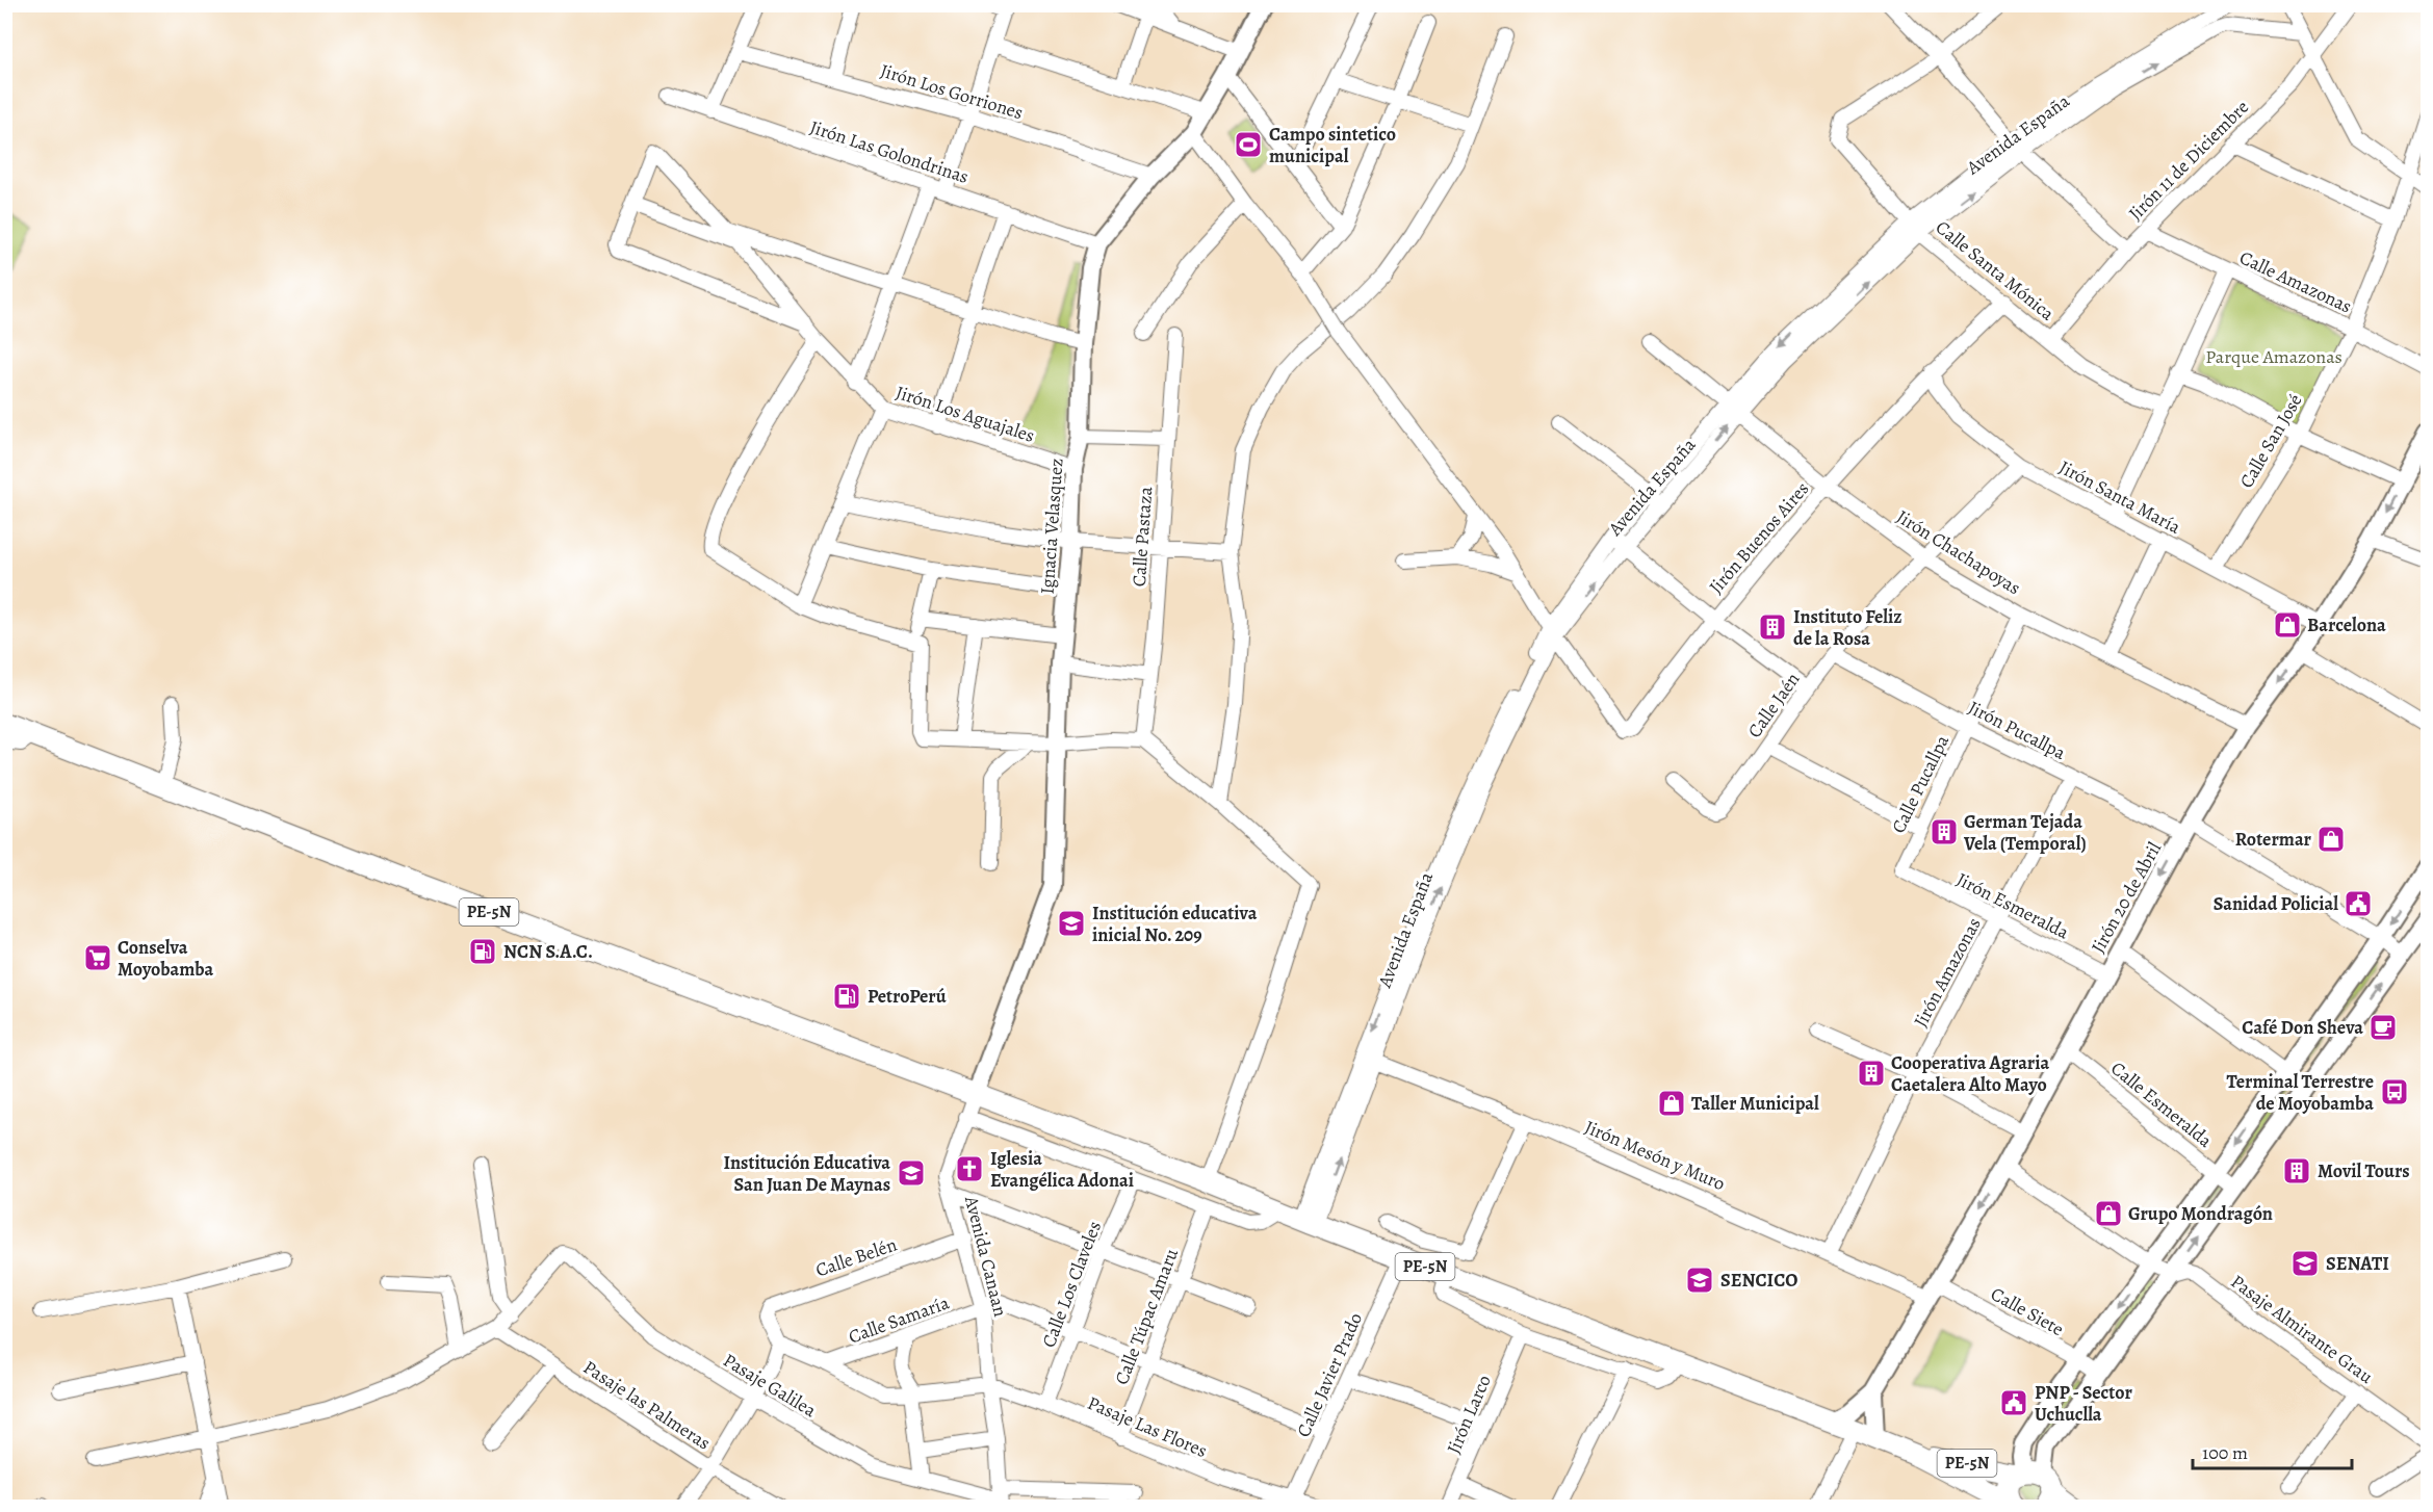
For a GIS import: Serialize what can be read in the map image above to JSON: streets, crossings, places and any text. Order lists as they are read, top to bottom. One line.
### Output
{"streets":{"highway":["PE-5N"],"main road":["Ignacia Velasquez","Jirón 20 de Abril"],"street":["Jirón Los Gorriones","Avenida España","Jirón Las Golondrinas","Jirón 11 de Diciembre","Calle Santa Mónica","Calle Amazonas","Jirón Los Aguajales","Calle San José","Jirón Santa María","Calle Pastaza","Jirón Buenos Aires","Jirón Chachapoyas","Calle Jaén","Jirón Pucallpa","Calle Pucallpa","Jirón Esmeralda","Jirón Amazonas","Calle Esmeralda","Jirón Mesón y Muro","Avenida Canaan","Calle Belén","Calle Los Claveles","Calle Siete","Calle Túpac Amaru","Calle Samaría","Pasaje Almirante Grau","Calle Javier Prado","Pasaje Galilea","Pasaje las Palmeras","Jirón Larco","Pasaje Las Flores"]},"crossings":[["Jirón Los Gorriones","Ignacia Velasquez"],["Avenida España","Calle Santa Mónica"],["Avenida España","Jirón Buenos Aires"],["Avenida España","Jirón Chachapoyas"],["Avenida España","PE-5N"],["Avenida España","Jirón Mesón y Muro"],["Jirón Las Golondrinas","Ignacia Velasquez"],["Jirón 11 de Diciembre","Calle Santa Mónica"],["Jirón 11 de Diciembre","Calle Amazonas"],["Calle Santa Mónica","Jirón Buenos Aires"],["Calle Amazonas","Calle San José"],["Jirón Los Aguajales","Ignacia Velasquez"],["Calle San José","Jirón Santa María"],["Jirón Santa María","Jirón Buenos Aires"],["Jirón Santa María","Calle Jaén"],["Jirón Santa María","Jirón 20 de Abril"],["Ignacia Velasquez","PE-5N"],["Ignacia Velasquez","Avenida Canaan"],["Jirón Buenos Aires","Jirón Chachapoyas"],["Jirón Chachapoyas","Calle Jaén"],["Jirón Chachapoyas","Calle Pucallpa"],["Jirón Chachapoyas","Jirón 20 de Abril"],["Calle Jaén","Jirón Pucallpa"],["Jirón Pucallpa","Calle Pucallpa"],["Jirón Pucallpa","Jirón 20 de Abril"],["Jirón Pucallpa","Jirón Amazonas"],["Calle Pucallpa","Jirón Esmeralda"],["Jirón 20 de Abril","Jirón Esmeralda"],["Jirón 20 de Abril","Calle Esmeralda"],["Jirón 20 de Abril","Jirón Mesón y Muro"],["Jirón 20 de Abril","Calle Siete"],["Jirón 20 de Abril","Pasaje Almirante Grau"],["Jirón Esmeralda","Jirón Amazonas"],["PE-5N","Avenida Canaan"],["PE-5N","Calle Javier Prado"],["Jirón Amazonas","Jirón Mesón y Muro"],["Jirón Mesón y Muro","Calle Siete"],["Avenida Canaan","Calle Belén"],["Avenida Canaan","Calle Samaría"],["Avenida Canaan","Pasaje Galilea"],["Avenida Canaan","Pasaje Las Flores"],["Calle Los Claveles","Calle Samaría"],["Calle Los Claveles","Pasaje Las Flores"],["Calle Túpac Amaru","Calle Samaría"],["Calle Túpac Amaru","Pasaje Las Flores"],["Calle Samaría","Calle Javier Prado"],["Calle Javier Prado","Pasaje Las Flores"]],"one_way":["Jirón 20 de Abril"],"parks":["Parque Amazonas"],"places":{"sports":["Campo sintetico municipal"],"shop":["Barcelona","Rotermar","Taller Municipal","Grupo Mondragón"],"building":["Instituto Feliz de la Rosa","German Tejada Vela (Temporal)","Cooperativa Agraria Caetalera Alto Mayo","Movil Tours"],"public building":["Sanidad Policial","PNP - Sector Uchuclla"],"school or university":["Institución educativa inicial No. 209","Institución Educativa San Juan De Maynas","SENATI","SENCICO"],"fuel station":["NCN S.A.C.","PetroPerú"],"supermarket":["Conselva Moyobamba"],"cafe":["Café Don Sheva"],"bus stop":["Terminal Terrestre de Moyobamba"],"church":["Iglesia Evangélica Adonai"]},"scale_bar":"100 m"}
